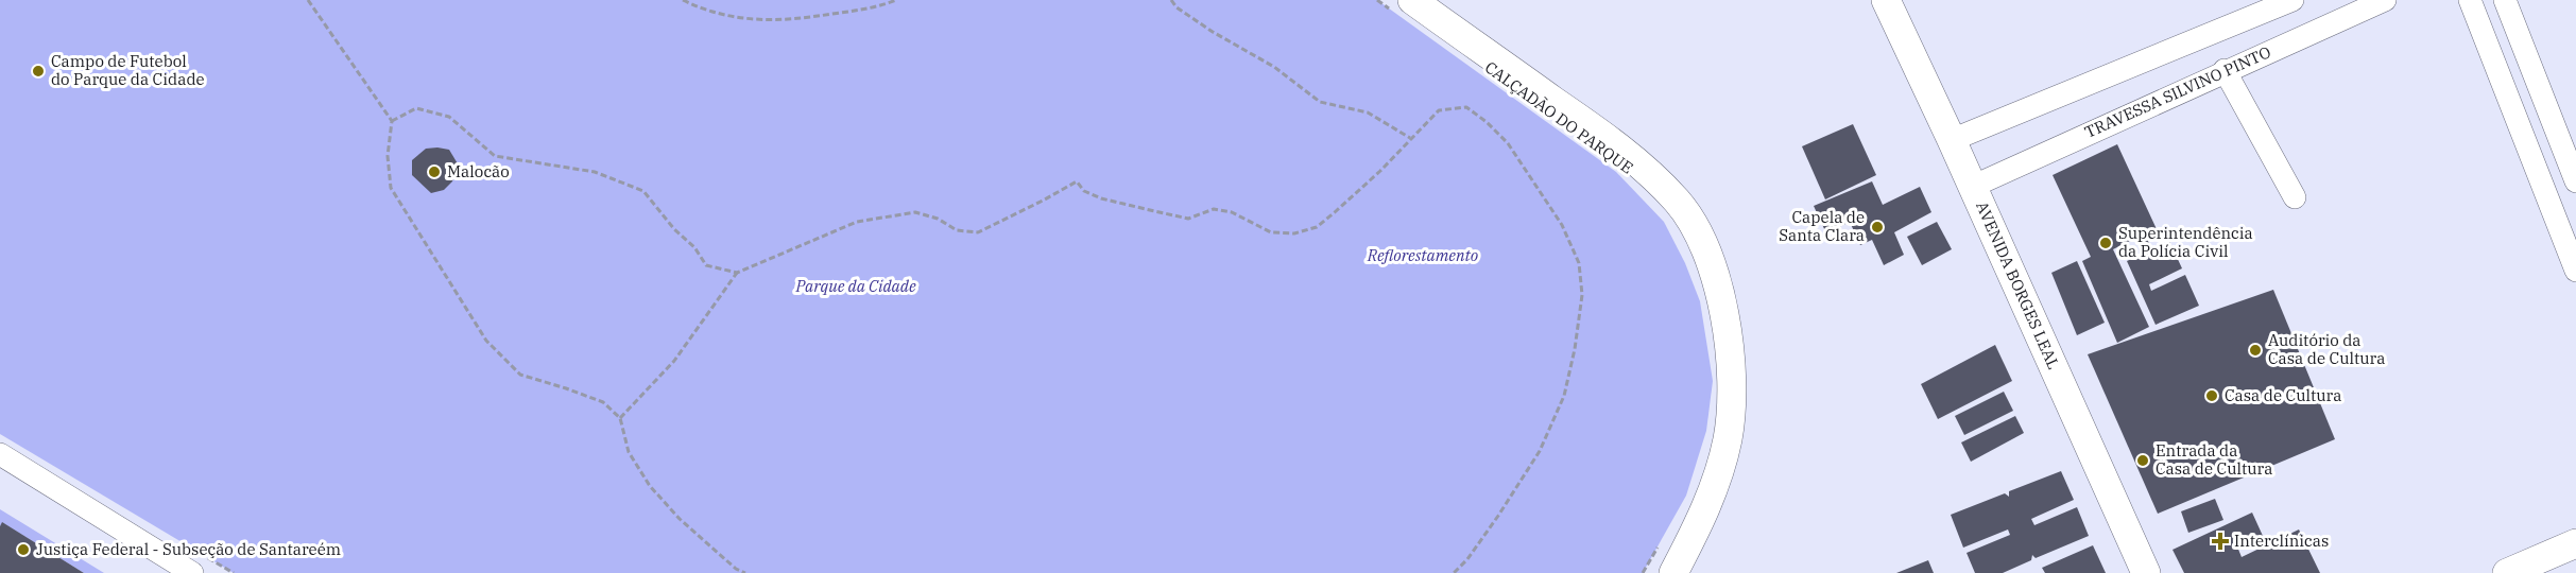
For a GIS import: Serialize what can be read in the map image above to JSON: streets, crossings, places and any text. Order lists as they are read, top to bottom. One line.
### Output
{"streets":{"main road":["AVENIDA BORGES LEAL"],"street":["TRAVESSA SILVINO PINTO"]},"crossings":[["TRAVESSA SILVINO PINTO","AVENIDA BORGES LEAL"]],"parks":["Reflorestamento","Parque da Cidade"],"places":{"other":["Campo de Futebol do Parque da Cidade","Malocão","Capela de Santa Clara","Superintendência da Polícia Civil","Auditório da Casa de Cultura","Casa de Cultura","Entrada da Casa de Cultura","Justiça Federal - Subseção de Santareém"],"health":["Interclínicas"]}}
